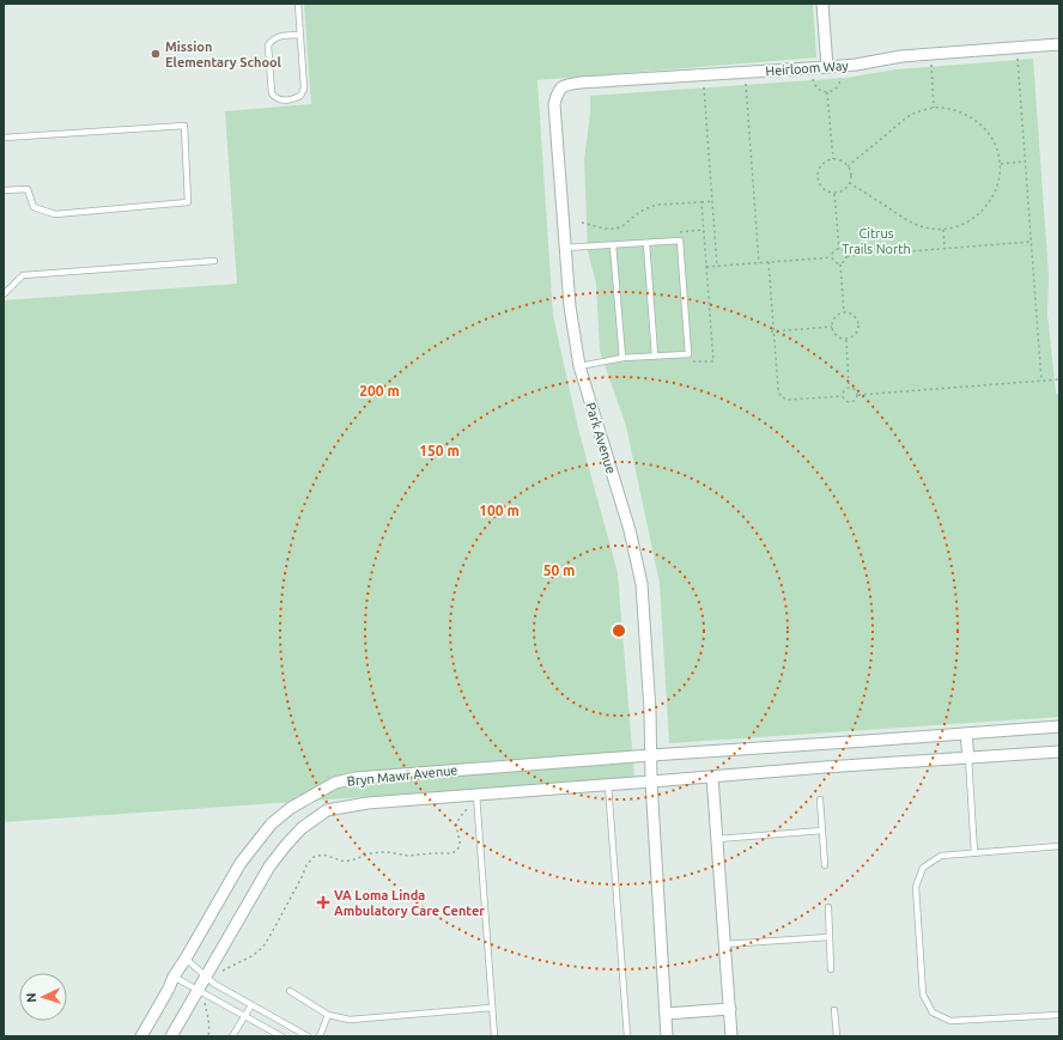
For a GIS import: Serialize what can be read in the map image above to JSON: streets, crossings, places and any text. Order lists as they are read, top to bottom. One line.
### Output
{"streets":{"street":["Heirloom Way","Park Avenue","Bryn Mawr Avenue"]},"crossings":[["Heirloom Way","Park Avenue"],["Park Avenue","Bryn Mawr Avenue"]],"parks":["Citrus Trails North"],"places":{"other":["Mission Elementary School"],"health":["VA Loma Linda Ambulatory Care Center"]},"north":"left","rings":["200 m","150 m","100 m","50 m"]}
